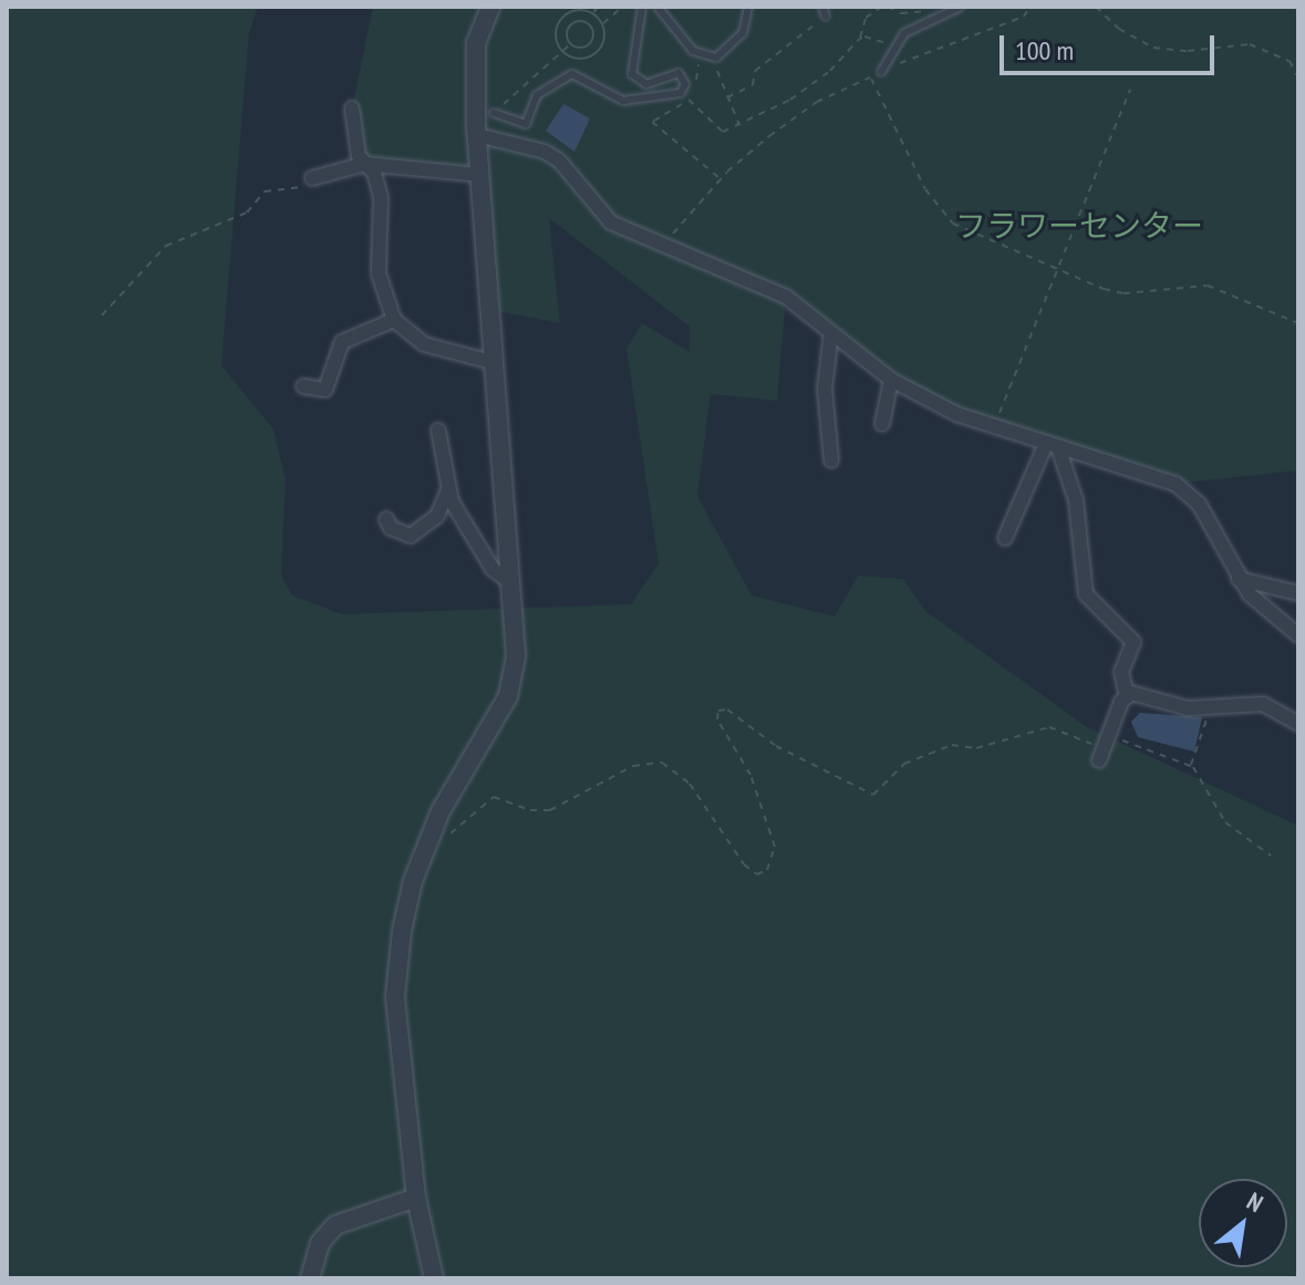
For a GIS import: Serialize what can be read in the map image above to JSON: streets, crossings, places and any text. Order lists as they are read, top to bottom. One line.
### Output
{"parks":["フラワーセンター"],"scale_bar":"100 m","north":"top right"}
